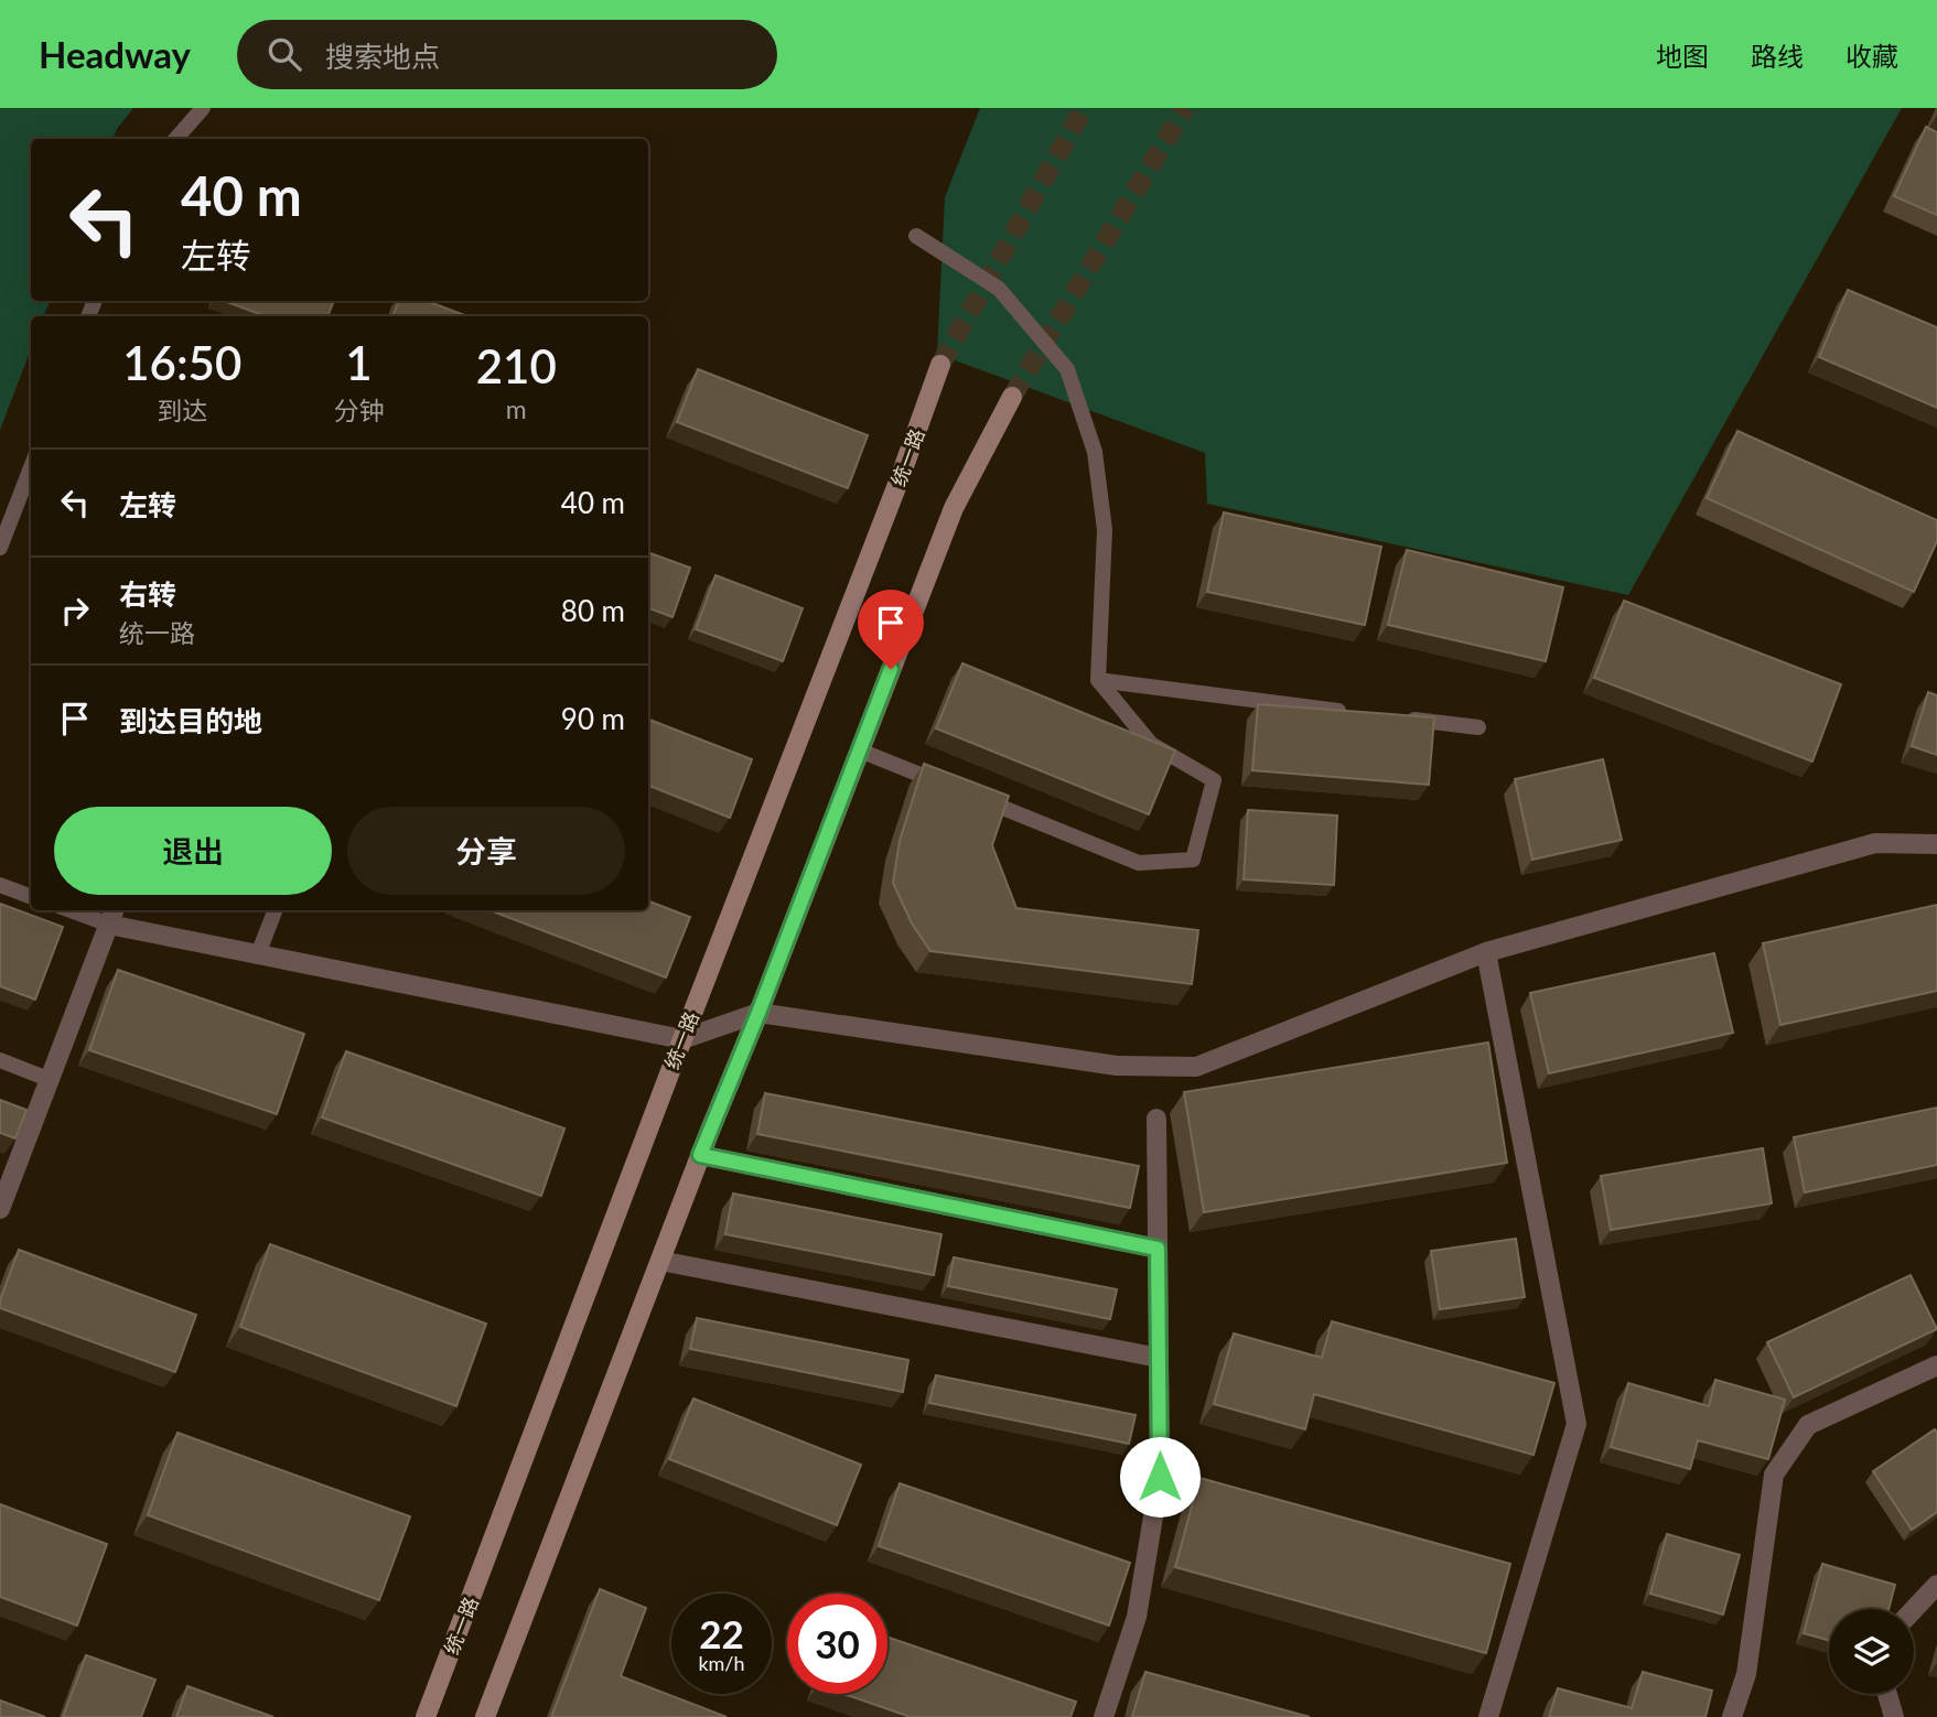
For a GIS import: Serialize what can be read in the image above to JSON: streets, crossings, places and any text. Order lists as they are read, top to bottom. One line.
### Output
{"streets":{"main road":["统一路"]},"page":{"header":"Headway","search":"搜索地点","nav":["地图","路线","收藏"],"turn":["40 m","左转"],"eta":["16:50","到达","1","分钟","210","m"],"list":[{"name":"左转","value":"40 m"},{"name":"右转","note":"统一路","value":"80 m"},{"name":"到达目的地","value":"90 m"}],"buttons":["退出","分享"],"speed":"22 km/h","limit":"30"}}
